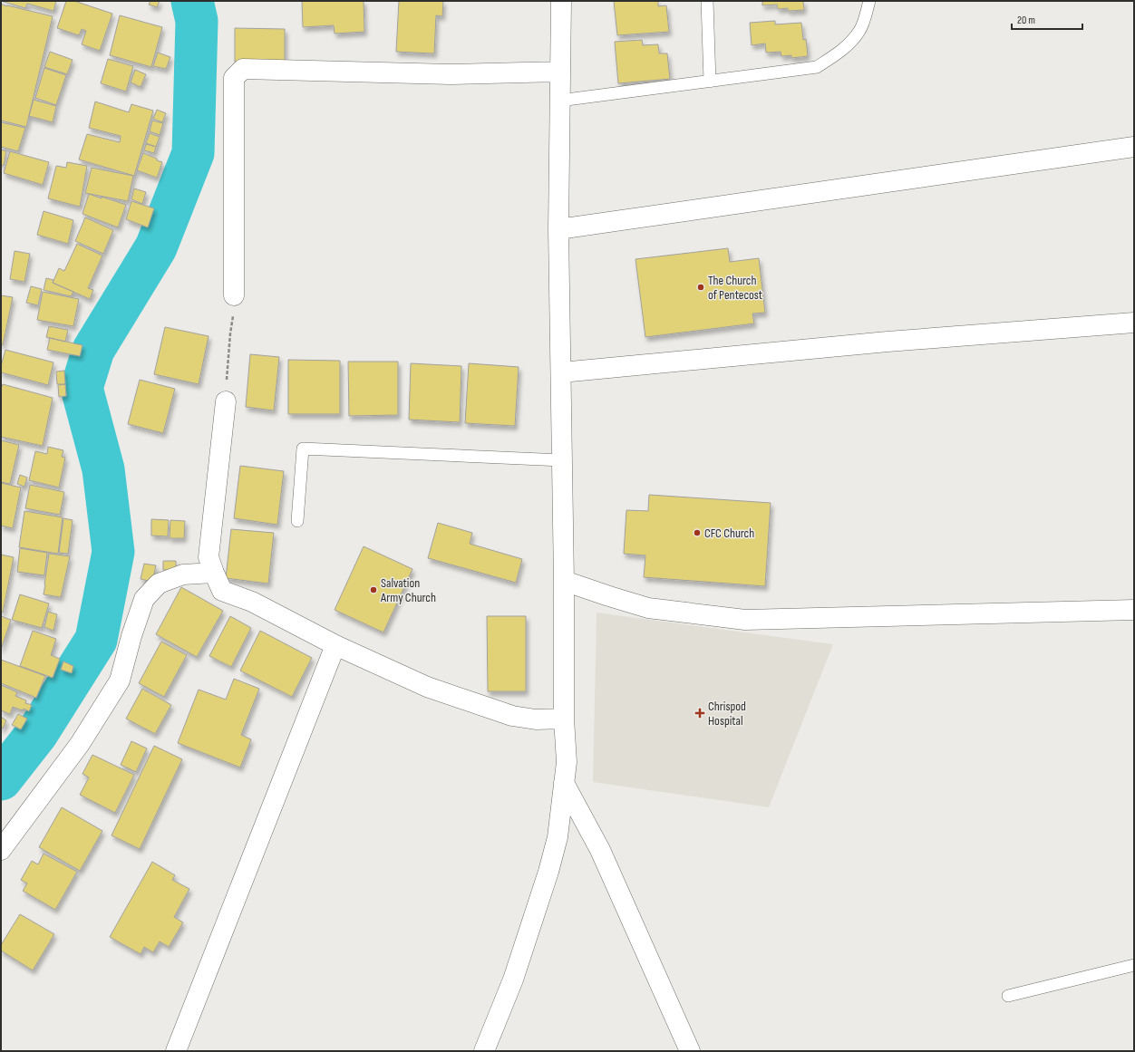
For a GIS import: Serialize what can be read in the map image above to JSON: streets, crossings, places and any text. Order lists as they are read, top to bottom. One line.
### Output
{"places":{"other":["The Church of Pentecost","CFC Church","Salvation Army Church"],"health":["Chrispod Hospital"]},"scale_bar":"20 m"}
